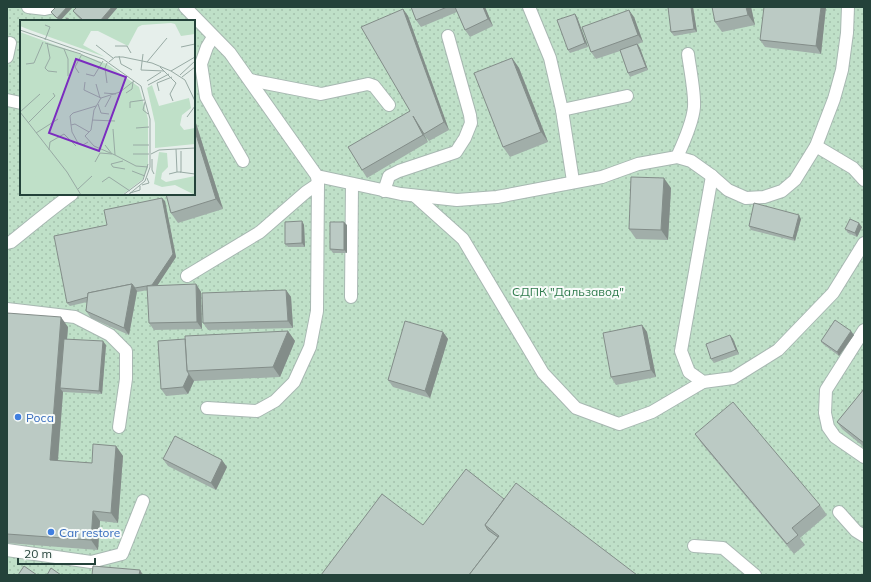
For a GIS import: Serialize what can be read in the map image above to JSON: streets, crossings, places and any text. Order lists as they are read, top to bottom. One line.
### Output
{"parks":["СДПК \"Дальзавод\""],"places":["Роса","Car restore"],"scale_bar":"20 m"}
